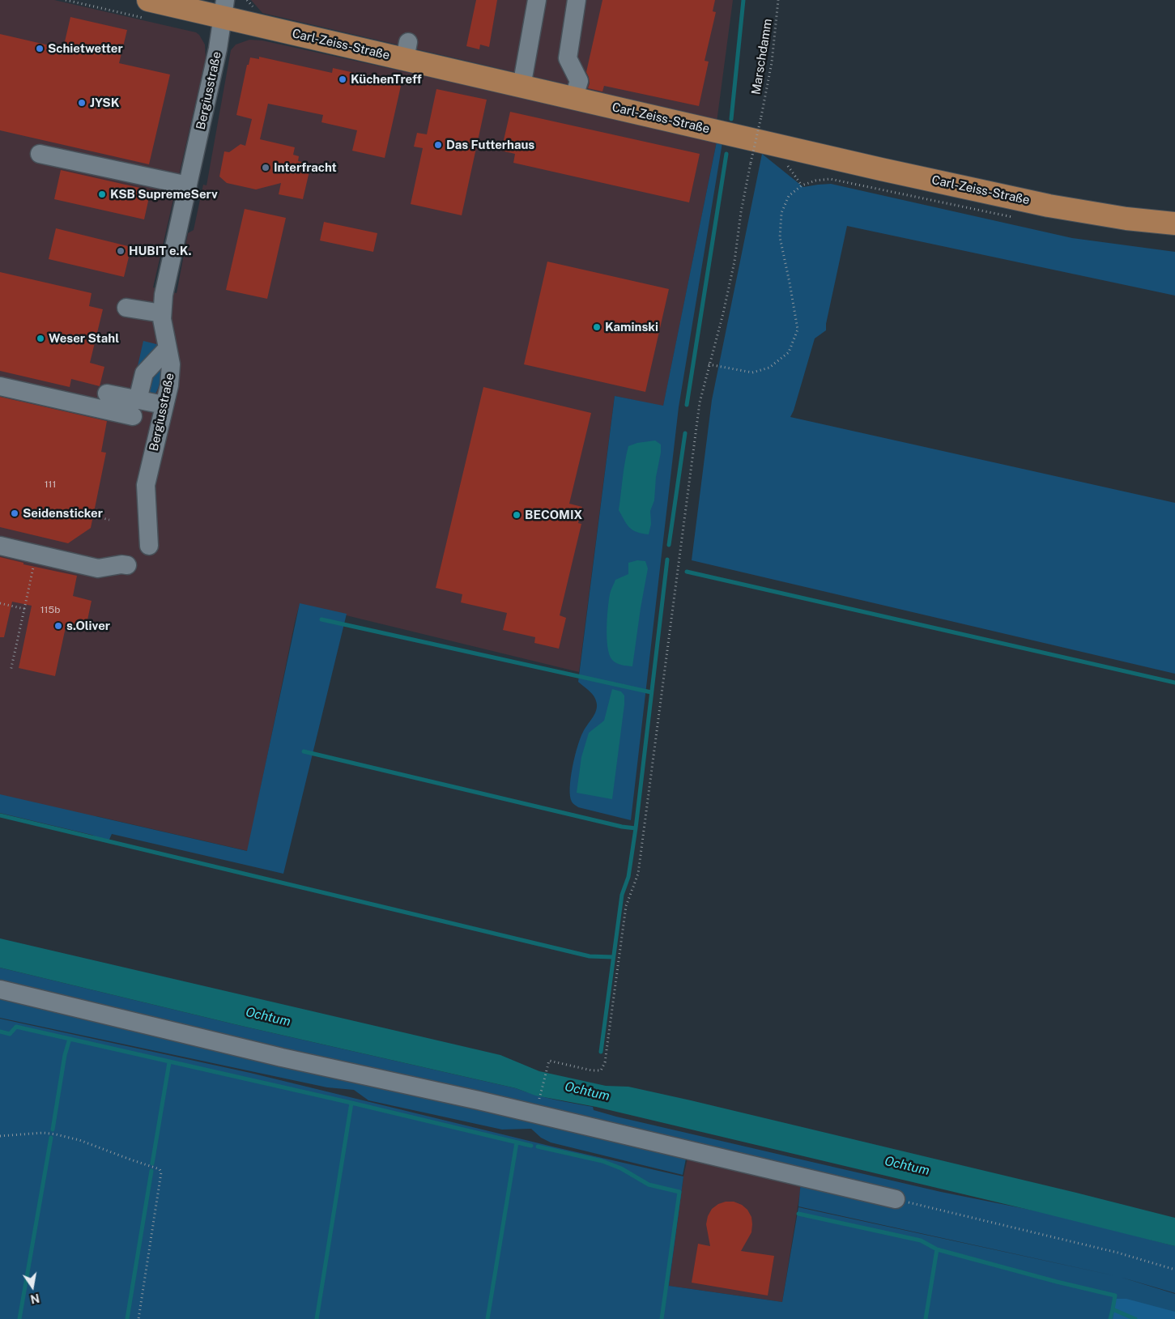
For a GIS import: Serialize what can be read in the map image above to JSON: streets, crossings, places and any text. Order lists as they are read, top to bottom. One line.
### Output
{"streets":{"main road":["Carl-Zeiss-Straße"],"street":["Bergiusstraße"],"path":["Marschdamm"]},"crossings":[["Carl-Zeiss-Straße","Bergiusstraße"]],"water":["Ochtum"],"places":["Schietwetter","KüchenTreff","JYSK","Das Futterhaus","Interfracht","KSB SupremeServ","HUBIT e.K.","Kaminski","Weser Stahl","Seidensticker","BECOMIX","s.Oliver"],"house_numbers":["111","115b"],"north":"bottom"}
